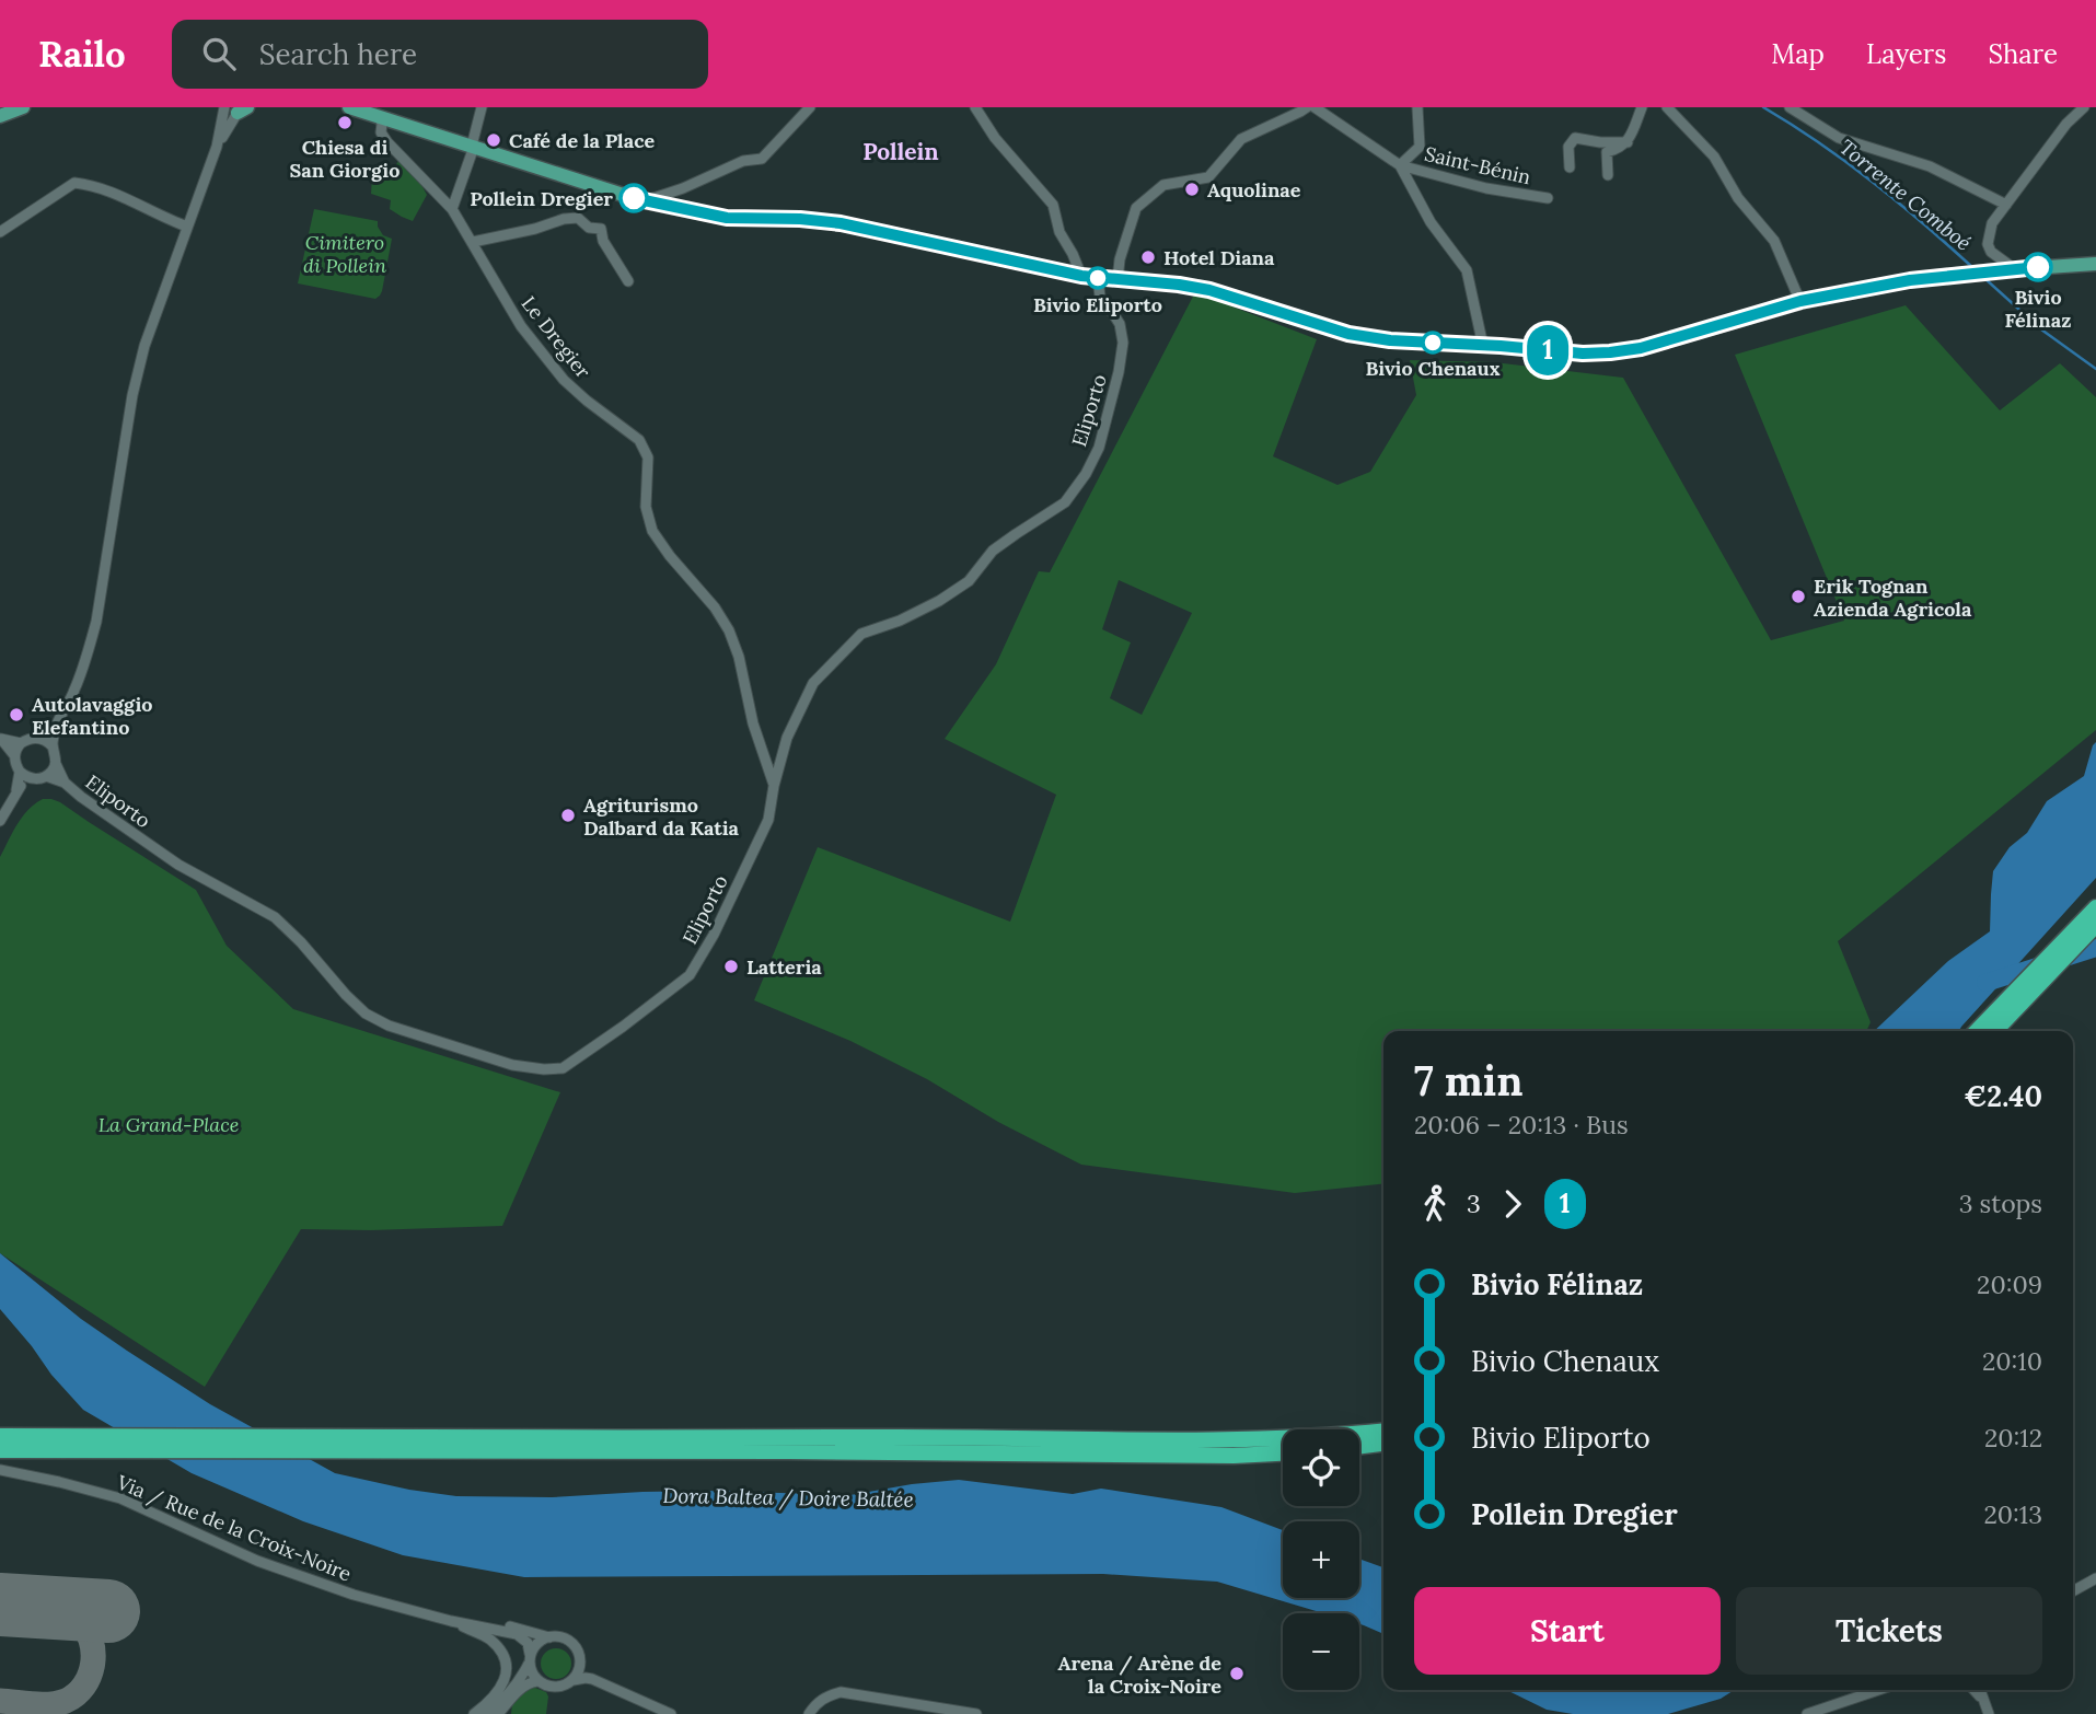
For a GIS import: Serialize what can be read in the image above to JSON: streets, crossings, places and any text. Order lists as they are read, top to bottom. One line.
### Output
{"streets":{"street":["Saint-Bénin","Le Dregier","Eliporto","Via / Rue de la Croix-Noire"]},"crossings":[["Le Dregier","Eliporto"]],"districts":["Pollein"],"water":["Torrente Comboé","Dora Baltea / Doire Baltée"],"parks":["Cimitero di Pollein","La Grand-Place"],"places":["Chiesa di San Giorgio","Café de la Place","Aquolinae","Pollein Dregier","Hotel Diana","Bivio Félinaz","Bivio Eliporto","Bivio Chenaux","Erik Tognan Azienda Agricola","Autolavaggio Elefantino","Agriturismo Dalbard da Katia","Latteria","Arena / Arène de la Croix-Noire"],"lines":["bus line 1"],"page":{"header":"Railo","search":"Search here","nav":["Map","Layers","Share"],"on_map":"1","heading":["7 min","20:06 – 20:13 · Bus","€2.40"],"legs":["3","1","3 stops"],"list":[{"name":"Bivio Félinaz","value":"20:09"},{"name":"Bivio Chenaux","value":"20:10"},{"name":"Bivio Eliporto","value":"20:12"},{"name":"Pollein Dregier","value":"20:13"}],"map_buttons":["+","−"],"buttons":["Start","Tickets"]}}
